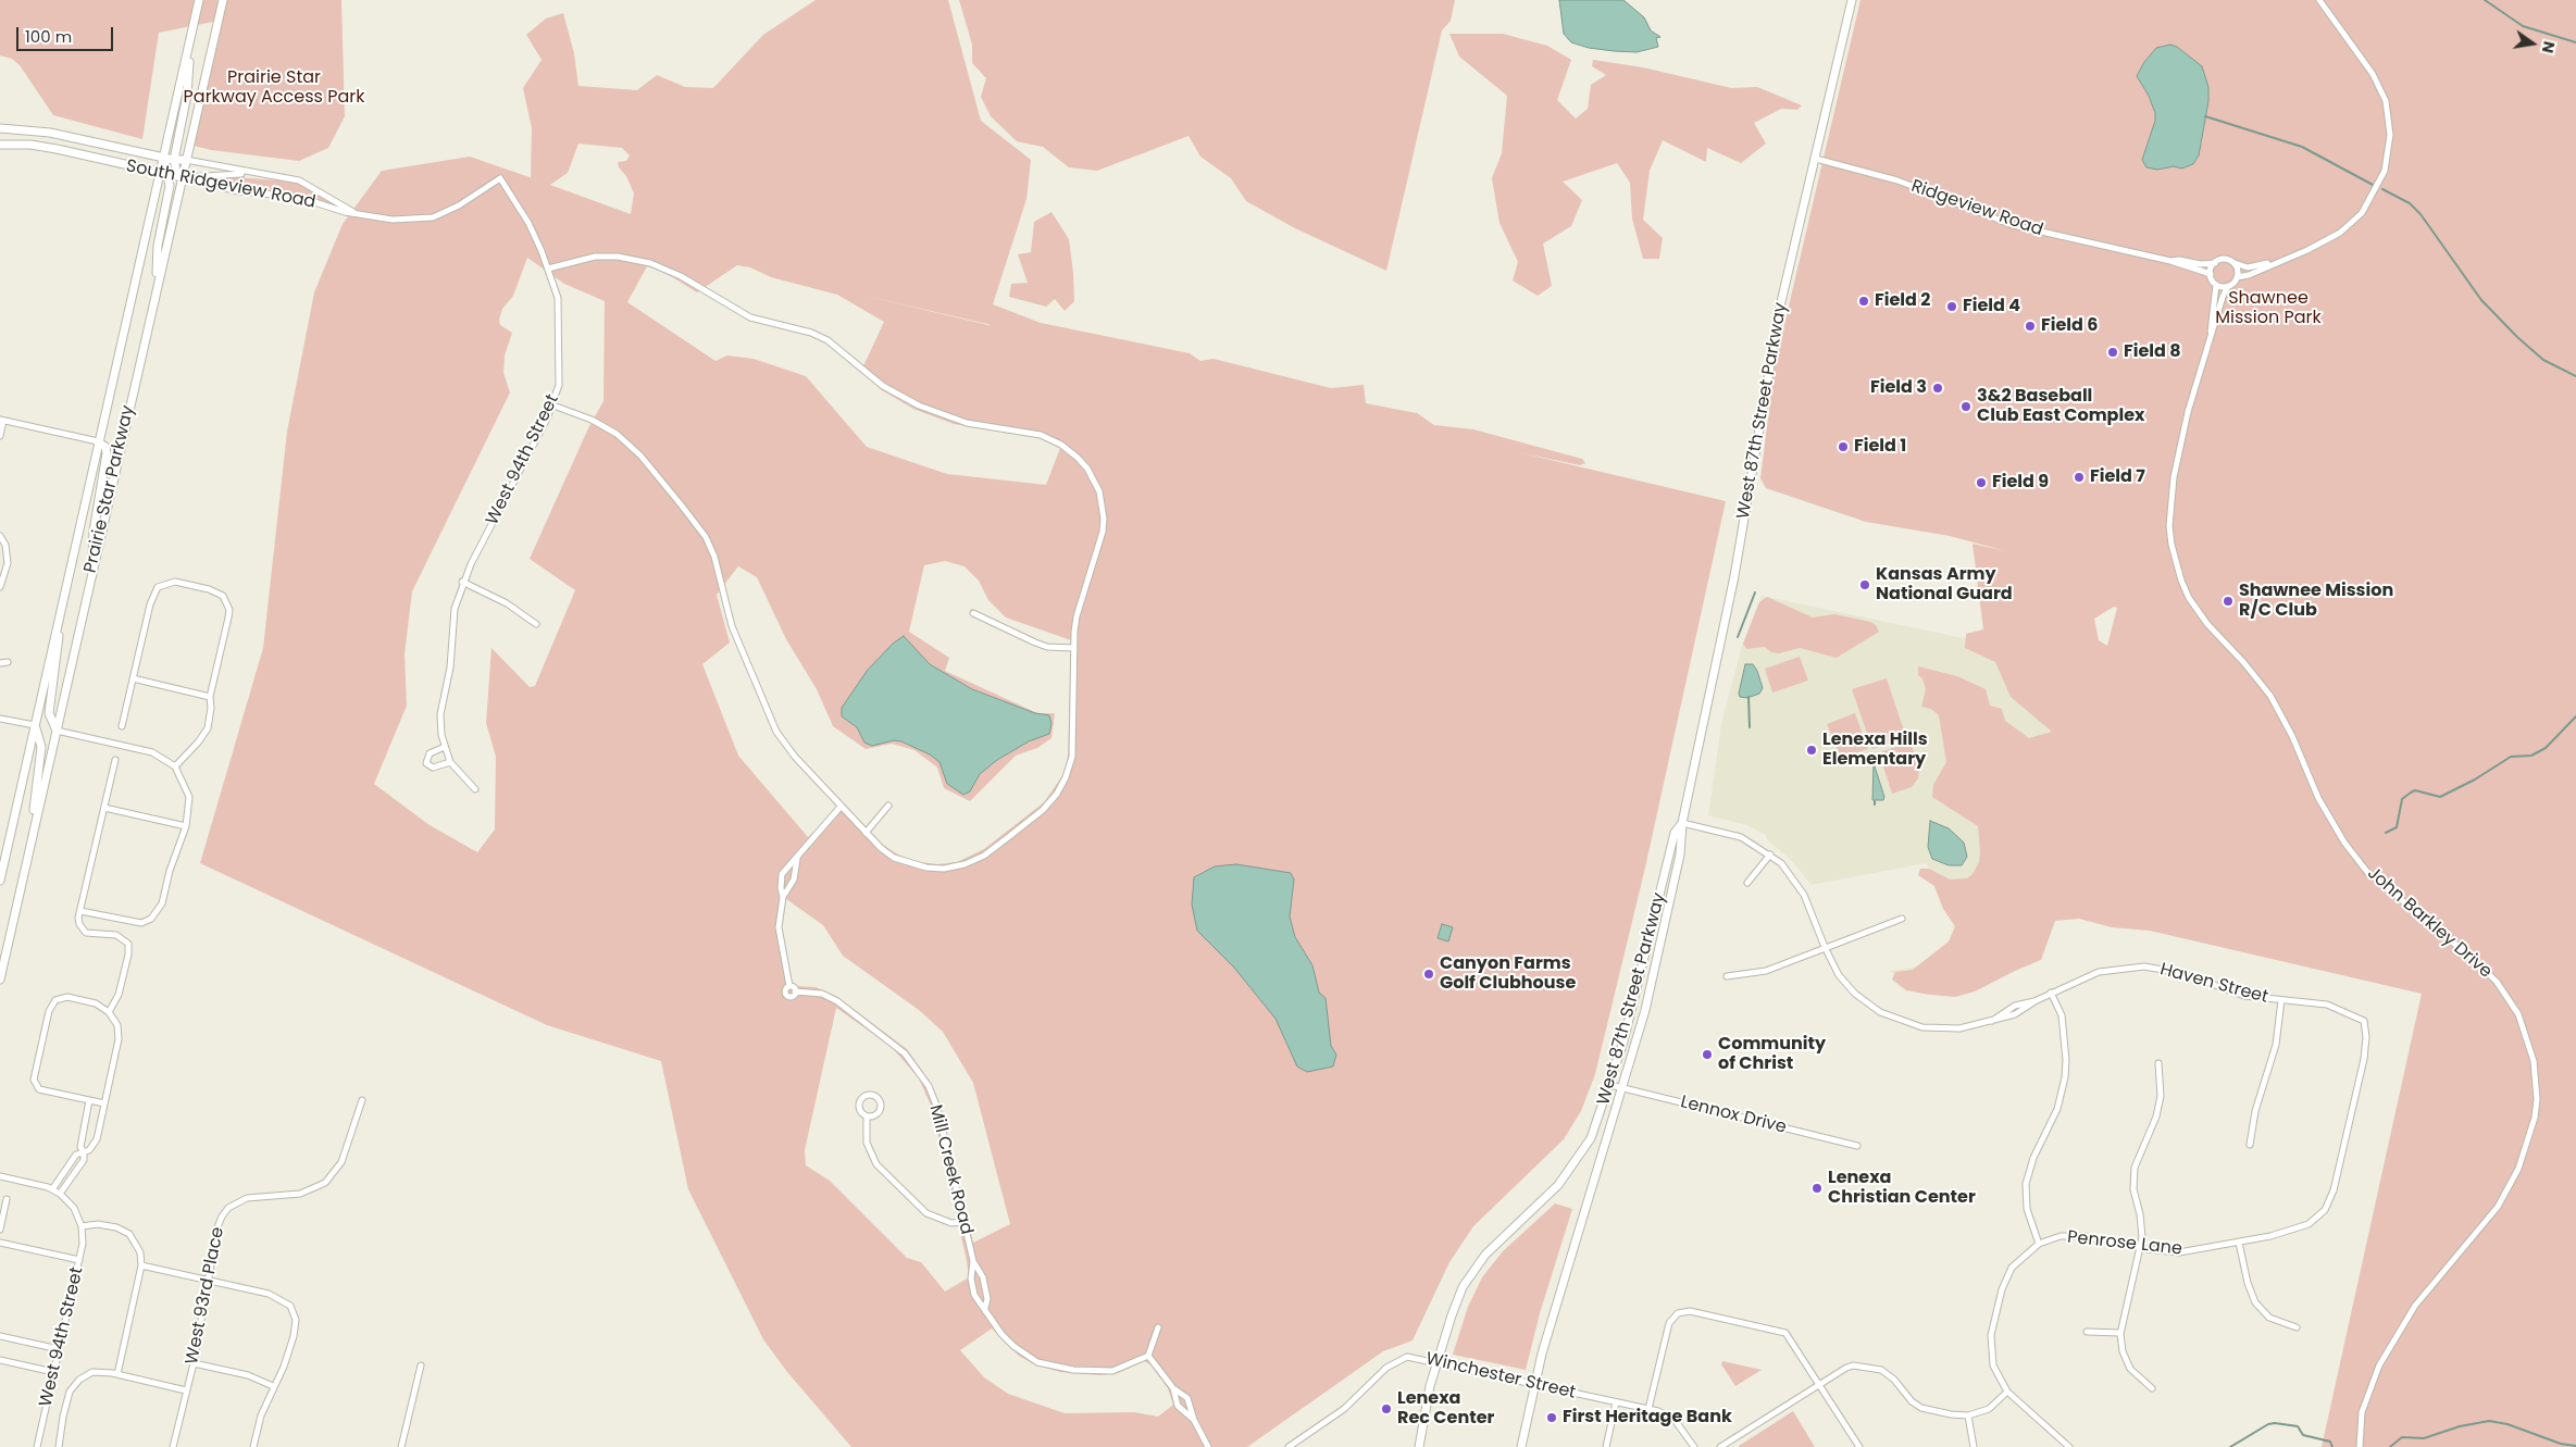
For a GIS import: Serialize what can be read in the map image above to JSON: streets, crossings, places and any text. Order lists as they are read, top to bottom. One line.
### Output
{"streets":{"main road":["South Ridgeview Road","West 87th Street Parkway","Prairie Star Parkway"],"street":["Ridgeview Road","West 94th Street","John Barkley Drive","Haven Street","Lennox Drive","Mill Creek Road","Penrose Lane","West 93rd Place","Winchester Street"]},"crossings":[["South Ridgeview Road","West 94th Street"],["South Ridgeview Road","Prairie Star Parkway"],["Ridgeview Road","West 87th Street Parkway"],["West 87th Street Parkway","Haven Street"],["West 87th Street Parkway","Lennox Drive"],["West 87th Street Parkway","Winchester Street"],["Haven Street","Penrose Lane"]],"parks":["Prairie Star Parkway Access Park","Shawnee Mission Park"],"places":["Field 2","Field 4","Field 6","Field 8","Field 3","3&2 Baseball Club East Complex","Field 1","Field 7","Field 9","Kansas Army National Guard","Shawnee Mission R/C Club","Lenexa Hills Elementary","Canyon Farms Golf Clubhouse","Community of Christ","Lenexa Christian Center","Lenexa Rec Center","First Heritage Bank"],"scale_bar":"100 m","north":"right"}
